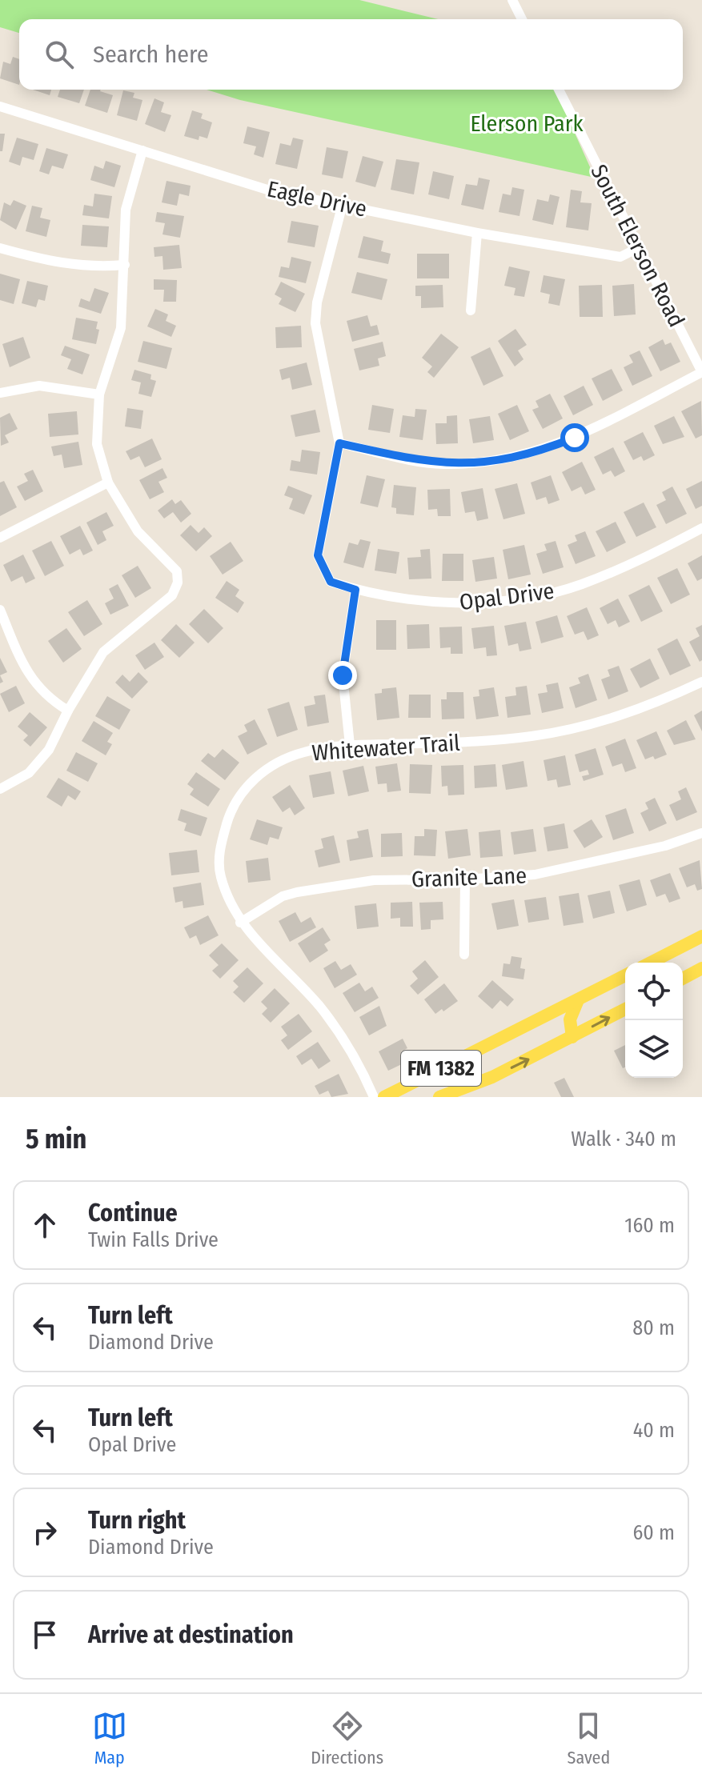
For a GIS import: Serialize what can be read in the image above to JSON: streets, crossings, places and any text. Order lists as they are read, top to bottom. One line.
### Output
{"streets":{"main road":["FM 1382"],"street":["Eagle Drive","South Elerson Road","Opal Drive","Whitewater Trail","Granite Lane"]},"crossings":[["Eagle Drive","South Elerson Road"],["Whitewater Trail","Granite Lane"]],"parks":["Elerson Park"],"page":{"search":"Search here","heading":["5 min","Walk · 340 m"],"list":[["Continue","Twin Falls Drive","160 m"],["Turn left","Diamond Drive","80 m"],["Turn left","Opal Drive","40 m"],["Turn right","Diamond Drive","60 m"],"Arrive at destination"],"nav":["Map","Directions","Saved"]}}
